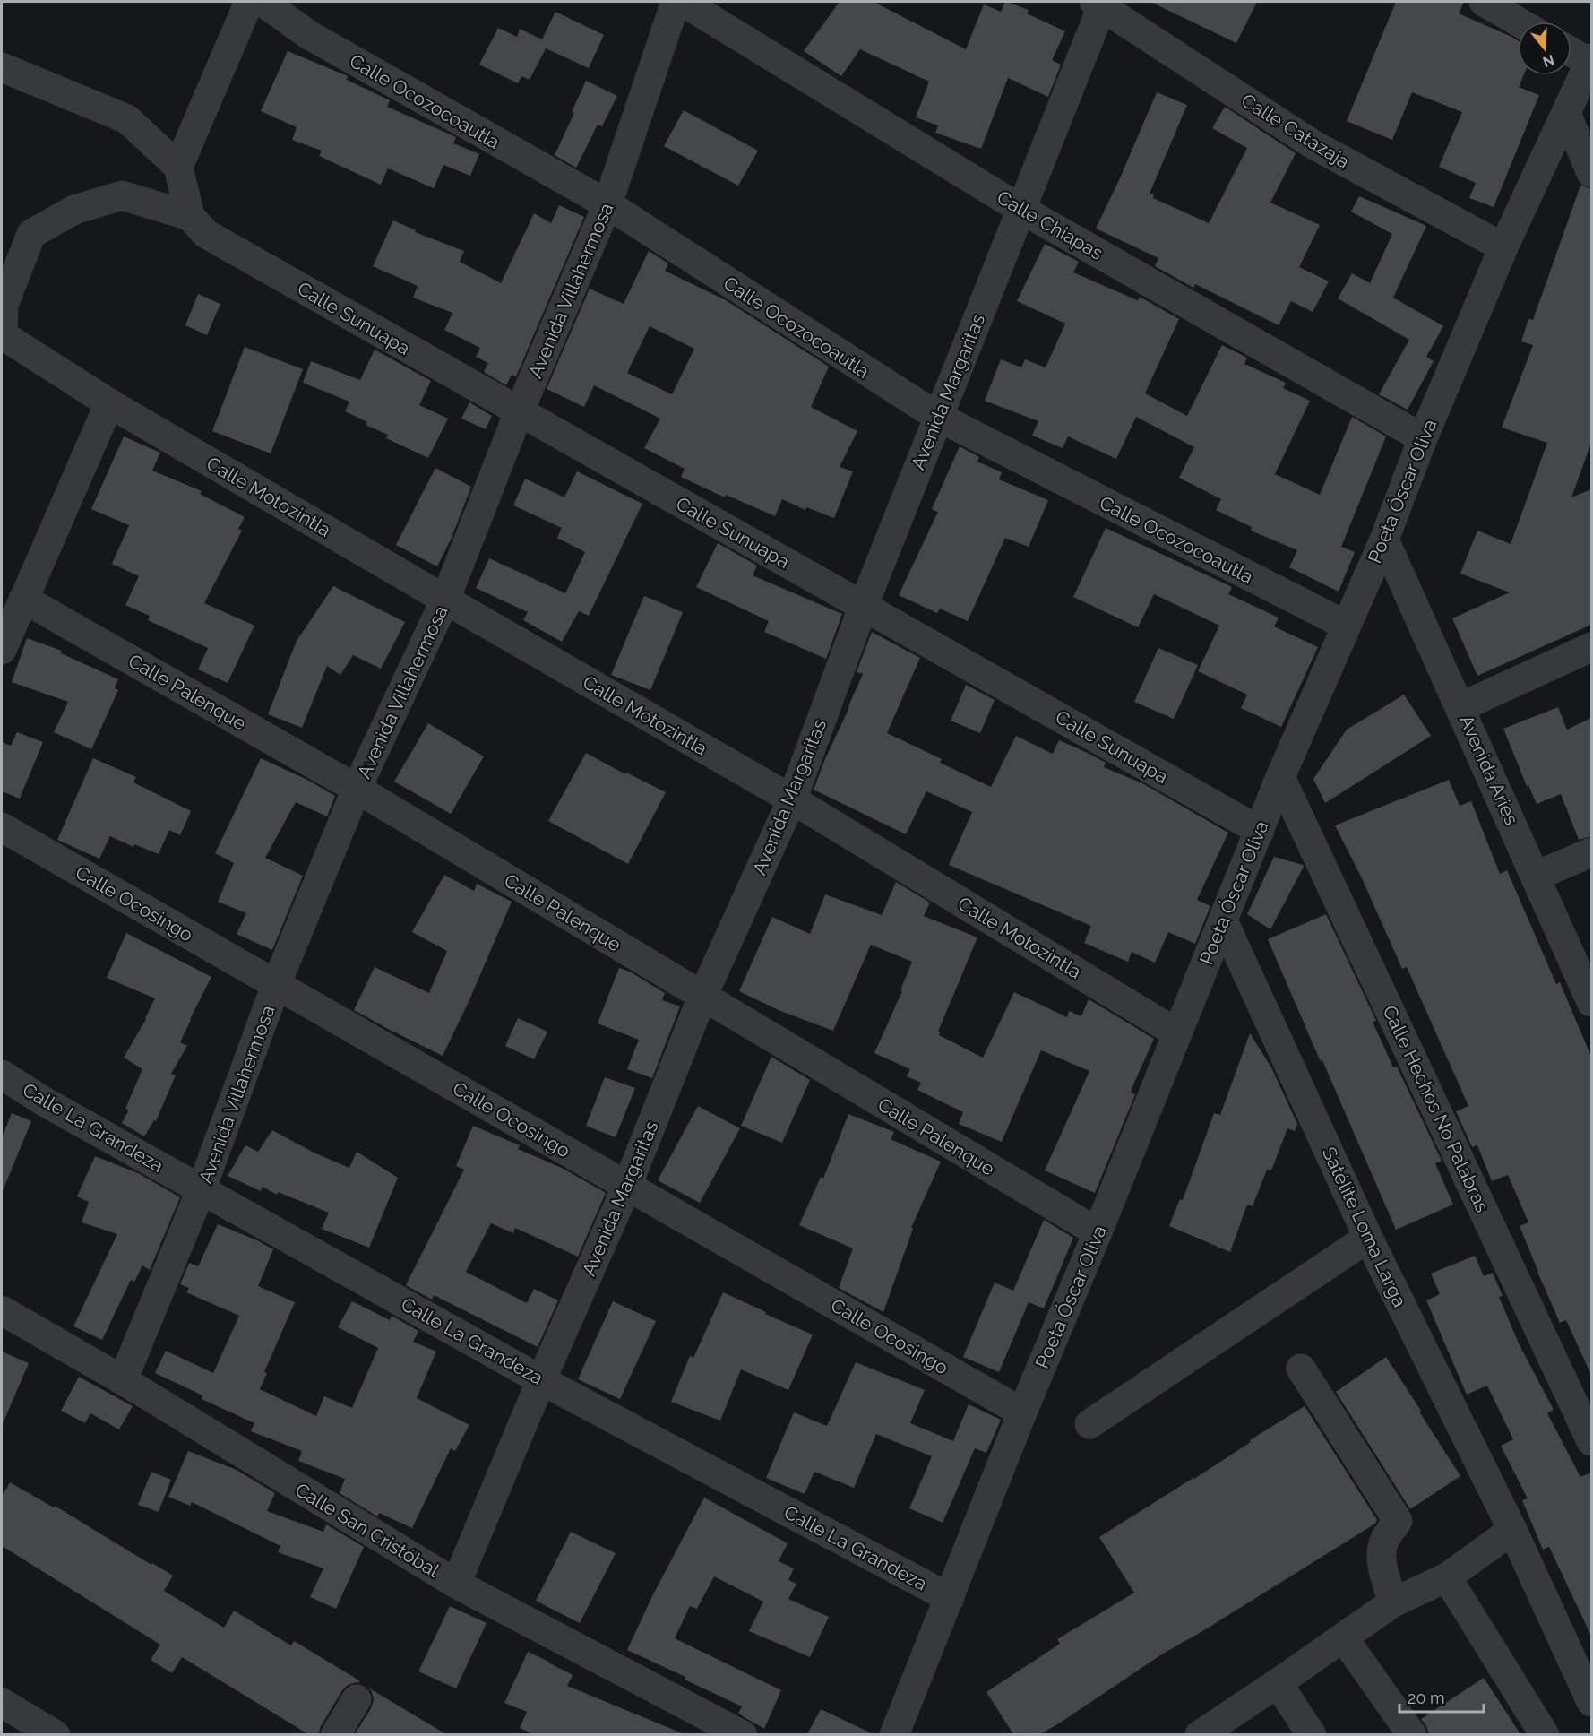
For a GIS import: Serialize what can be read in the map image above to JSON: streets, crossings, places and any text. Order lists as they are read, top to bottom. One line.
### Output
{"streets":{"street":["Calle Ocozocoautla","Calle Catazaja","Calle Chiapas","Avenida Villahermosa","Calle Sunuapa","Avenida Margaritas","Poeta Óscar Oliva","Calle Motozintla","Calle Palenque","Avenida Aries","Calle Ocosingo","Calle Hechos No Palabras","Calle La Grandeza","Satélite Loma Larga","Calle San Cristóbal"]},"crossings":[["Calle Ocozocoautla","Avenida Villahermosa"],["Calle Ocozocoautla","Avenida Margaritas"],["Calle Ocozocoautla","Poeta Óscar Oliva"],["Calle Catazaja","Avenida Margaritas"],["Calle Catazaja","Poeta Óscar Oliva"],["Calle Chiapas","Avenida Margaritas"],["Calle Chiapas","Poeta Óscar Oliva"],["Avenida Villahermosa","Calle Sunuapa"],["Avenida Villahermosa","Calle Motozintla"],["Avenida Villahermosa","Calle Palenque"],["Avenida Villahermosa","Calle Ocosingo"],["Avenida Villahermosa","Calle La Grandeza"],["Avenida Villahermosa","Calle San Cristóbal"],["Calle Sunuapa","Avenida Margaritas"],["Calle Sunuapa","Poeta Óscar Oliva"],["Calle Sunuapa","Calle Motozintla"],["Avenida Margaritas","Calle Motozintla"],["Avenida Margaritas","Calle Palenque"],["Avenida Margaritas","Calle Ocosingo"],["Avenida Margaritas","Calle La Grandeza"],["Avenida Margaritas","Calle San Cristóbal"],["Poeta Óscar Oliva","Calle Motozintla"],["Poeta Óscar Oliva","Calle Palenque"],["Poeta Óscar Oliva","Avenida Aries"],["Poeta Óscar Oliva","Calle Ocosingo"],["Poeta Óscar Oliva","Calle Hechos No Palabras"],["Poeta Óscar Oliva","Calle La Grandeza"],["Poeta Óscar Oliva","Satélite Loma Larga"]],"scale_bar":"20 m","north":"bottom"}
